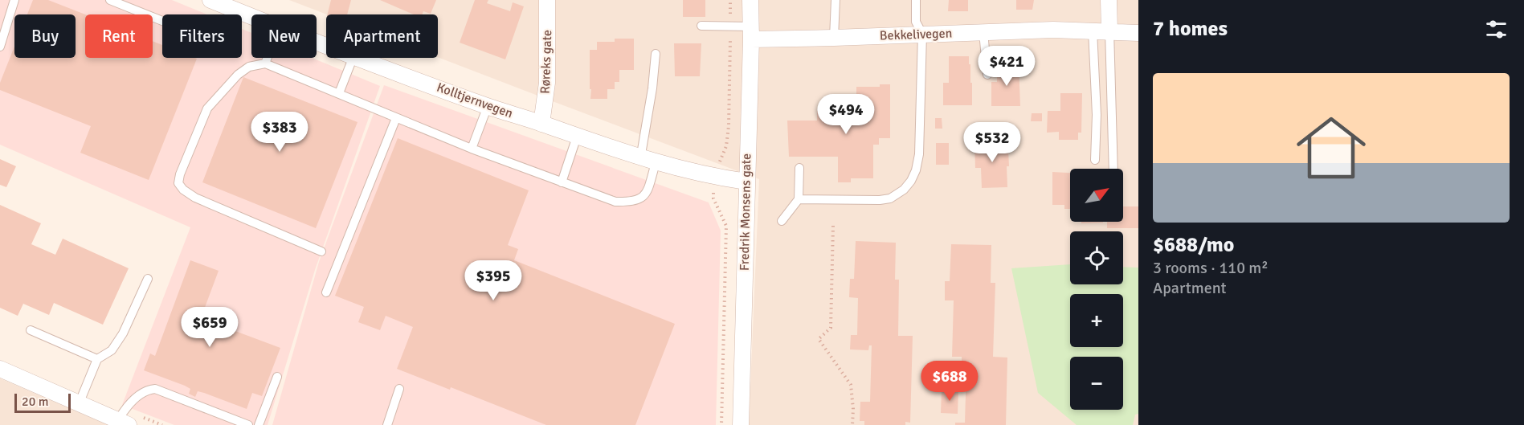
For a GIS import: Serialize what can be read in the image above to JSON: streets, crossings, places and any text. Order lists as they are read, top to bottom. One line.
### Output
{"streets":{"street":["Bekkelivegen","Røreks gate","Kolltjernvegen","Fredrik Monsens gate"]},"crossings":[["Bekkelivegen","Fredrik Monsens gate"],["Røreks gate","Kolltjernvegen"],["Kolltjernvegen","Fredrik Monsens gate"]],"scale_bar":"20 m","north":"top right","page":{"heading":"7 homes","chip":["Buy","Rent","Filters","New","Apartment"],"price":["$421","$494","$383","$532","$395","$659","$688"],"list":[{"name":"$688/mo","note":"3 rooms · 110 m² · Apartment"}],"map_buttons":["+","−"],"scale":"20 m"}}
